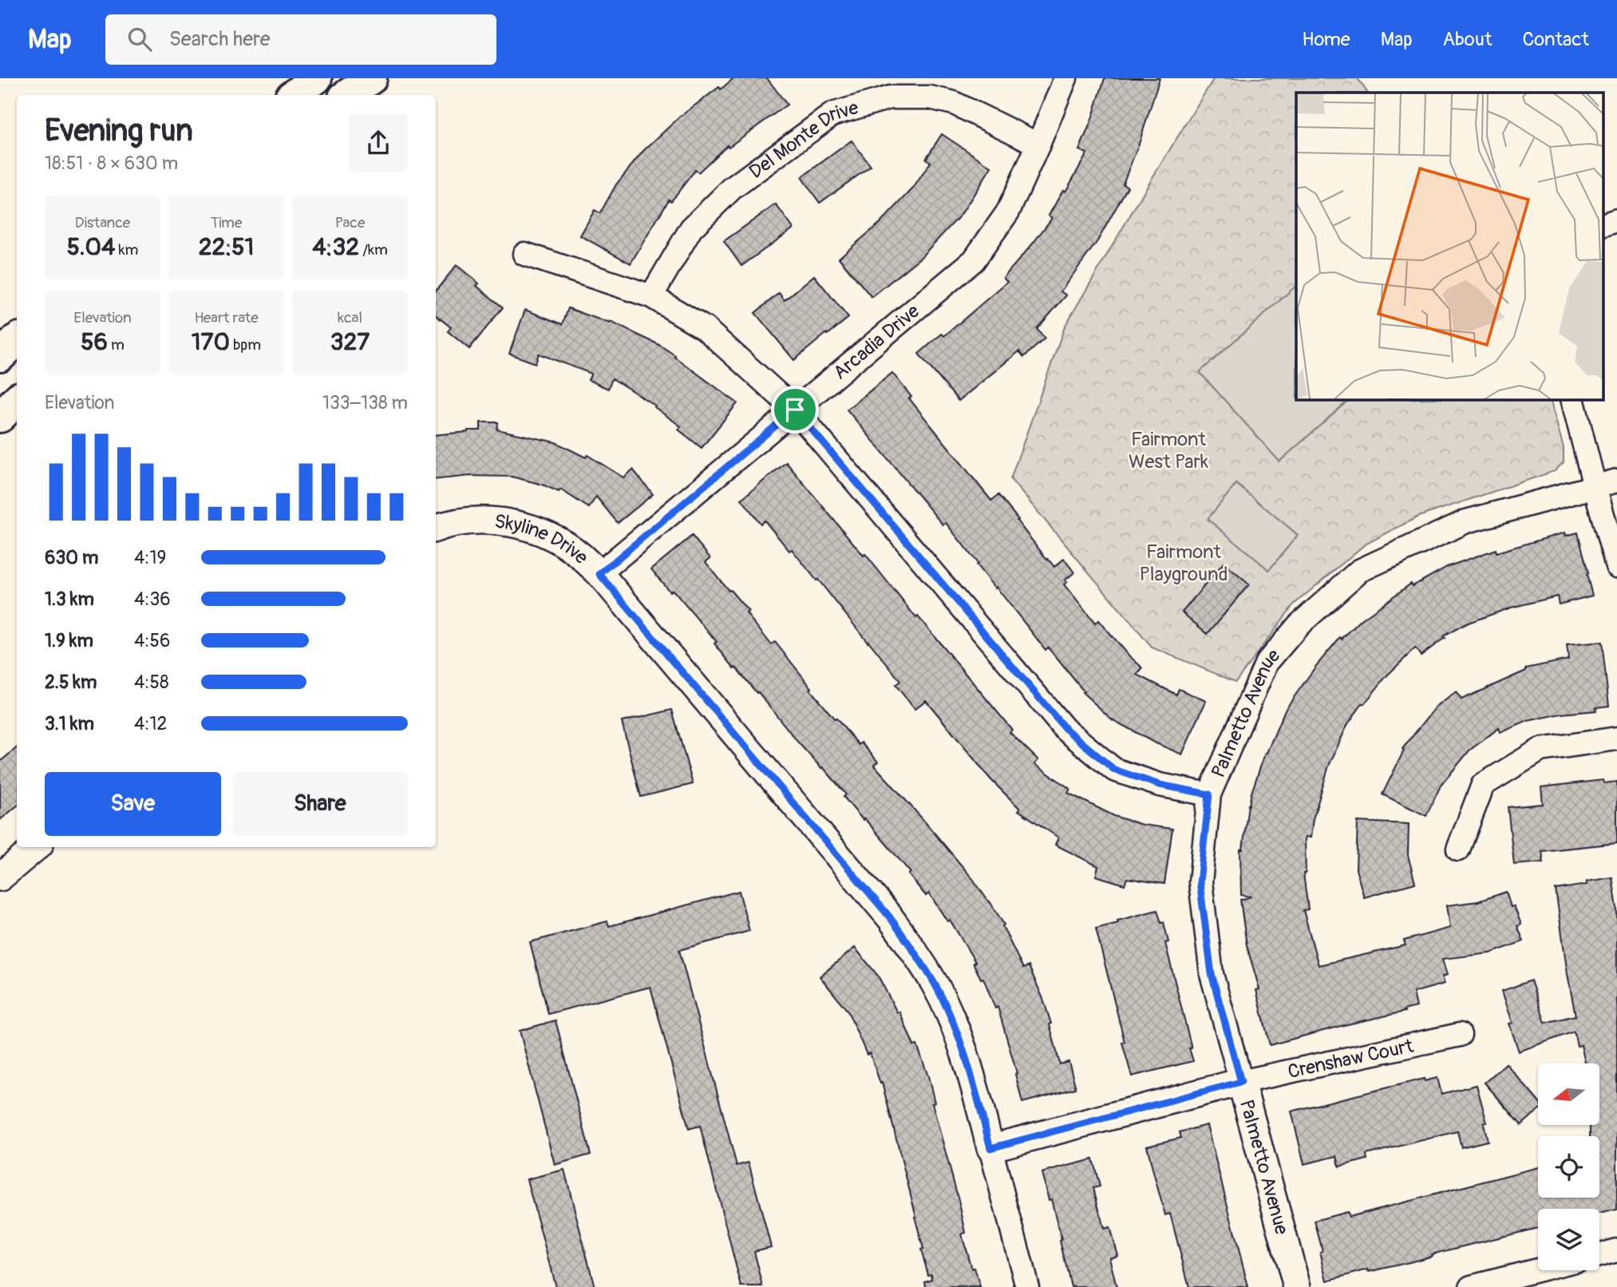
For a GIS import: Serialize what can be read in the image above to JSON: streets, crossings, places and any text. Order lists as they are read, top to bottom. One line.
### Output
{"streets":{"street":["Del Monte Drive","Arcadia Drive","Skyline Drive","Palmetto Avenue","Crenshaw Court"]},"crossings":[["Del Monte Drive","Arcadia Drive"],["Arcadia Drive","Skyline Drive"],["Palmetto Avenue","Crenshaw Court"]],"parks":["Fairmont West Park","Fairmont Playground"],"north":"left","page":{"header":"Map","search":"Search here","nav":["Home","Map","About","Contact"],"heading":["Evening run","18:51 · 8 × 630 m"],"stats":[["Distance","5.04 km"],["Time","22:51"],["Pace","4:32 /km"],["Elevation","56 m"],["Heart rate","170 bpm"],["kcal","327"]],"chart":["Elevation","133–138 m"],"list":[{"name":"630 m","note":"4:19"},{"name":"1.3 km","note":"4:36"},{"name":"1.9 km","note":"4:56"},{"name":"2.5 km","note":"4:58"},{"name":"3.1 km","note":"4:12"}],"buttons":["Save","Share"]}}
